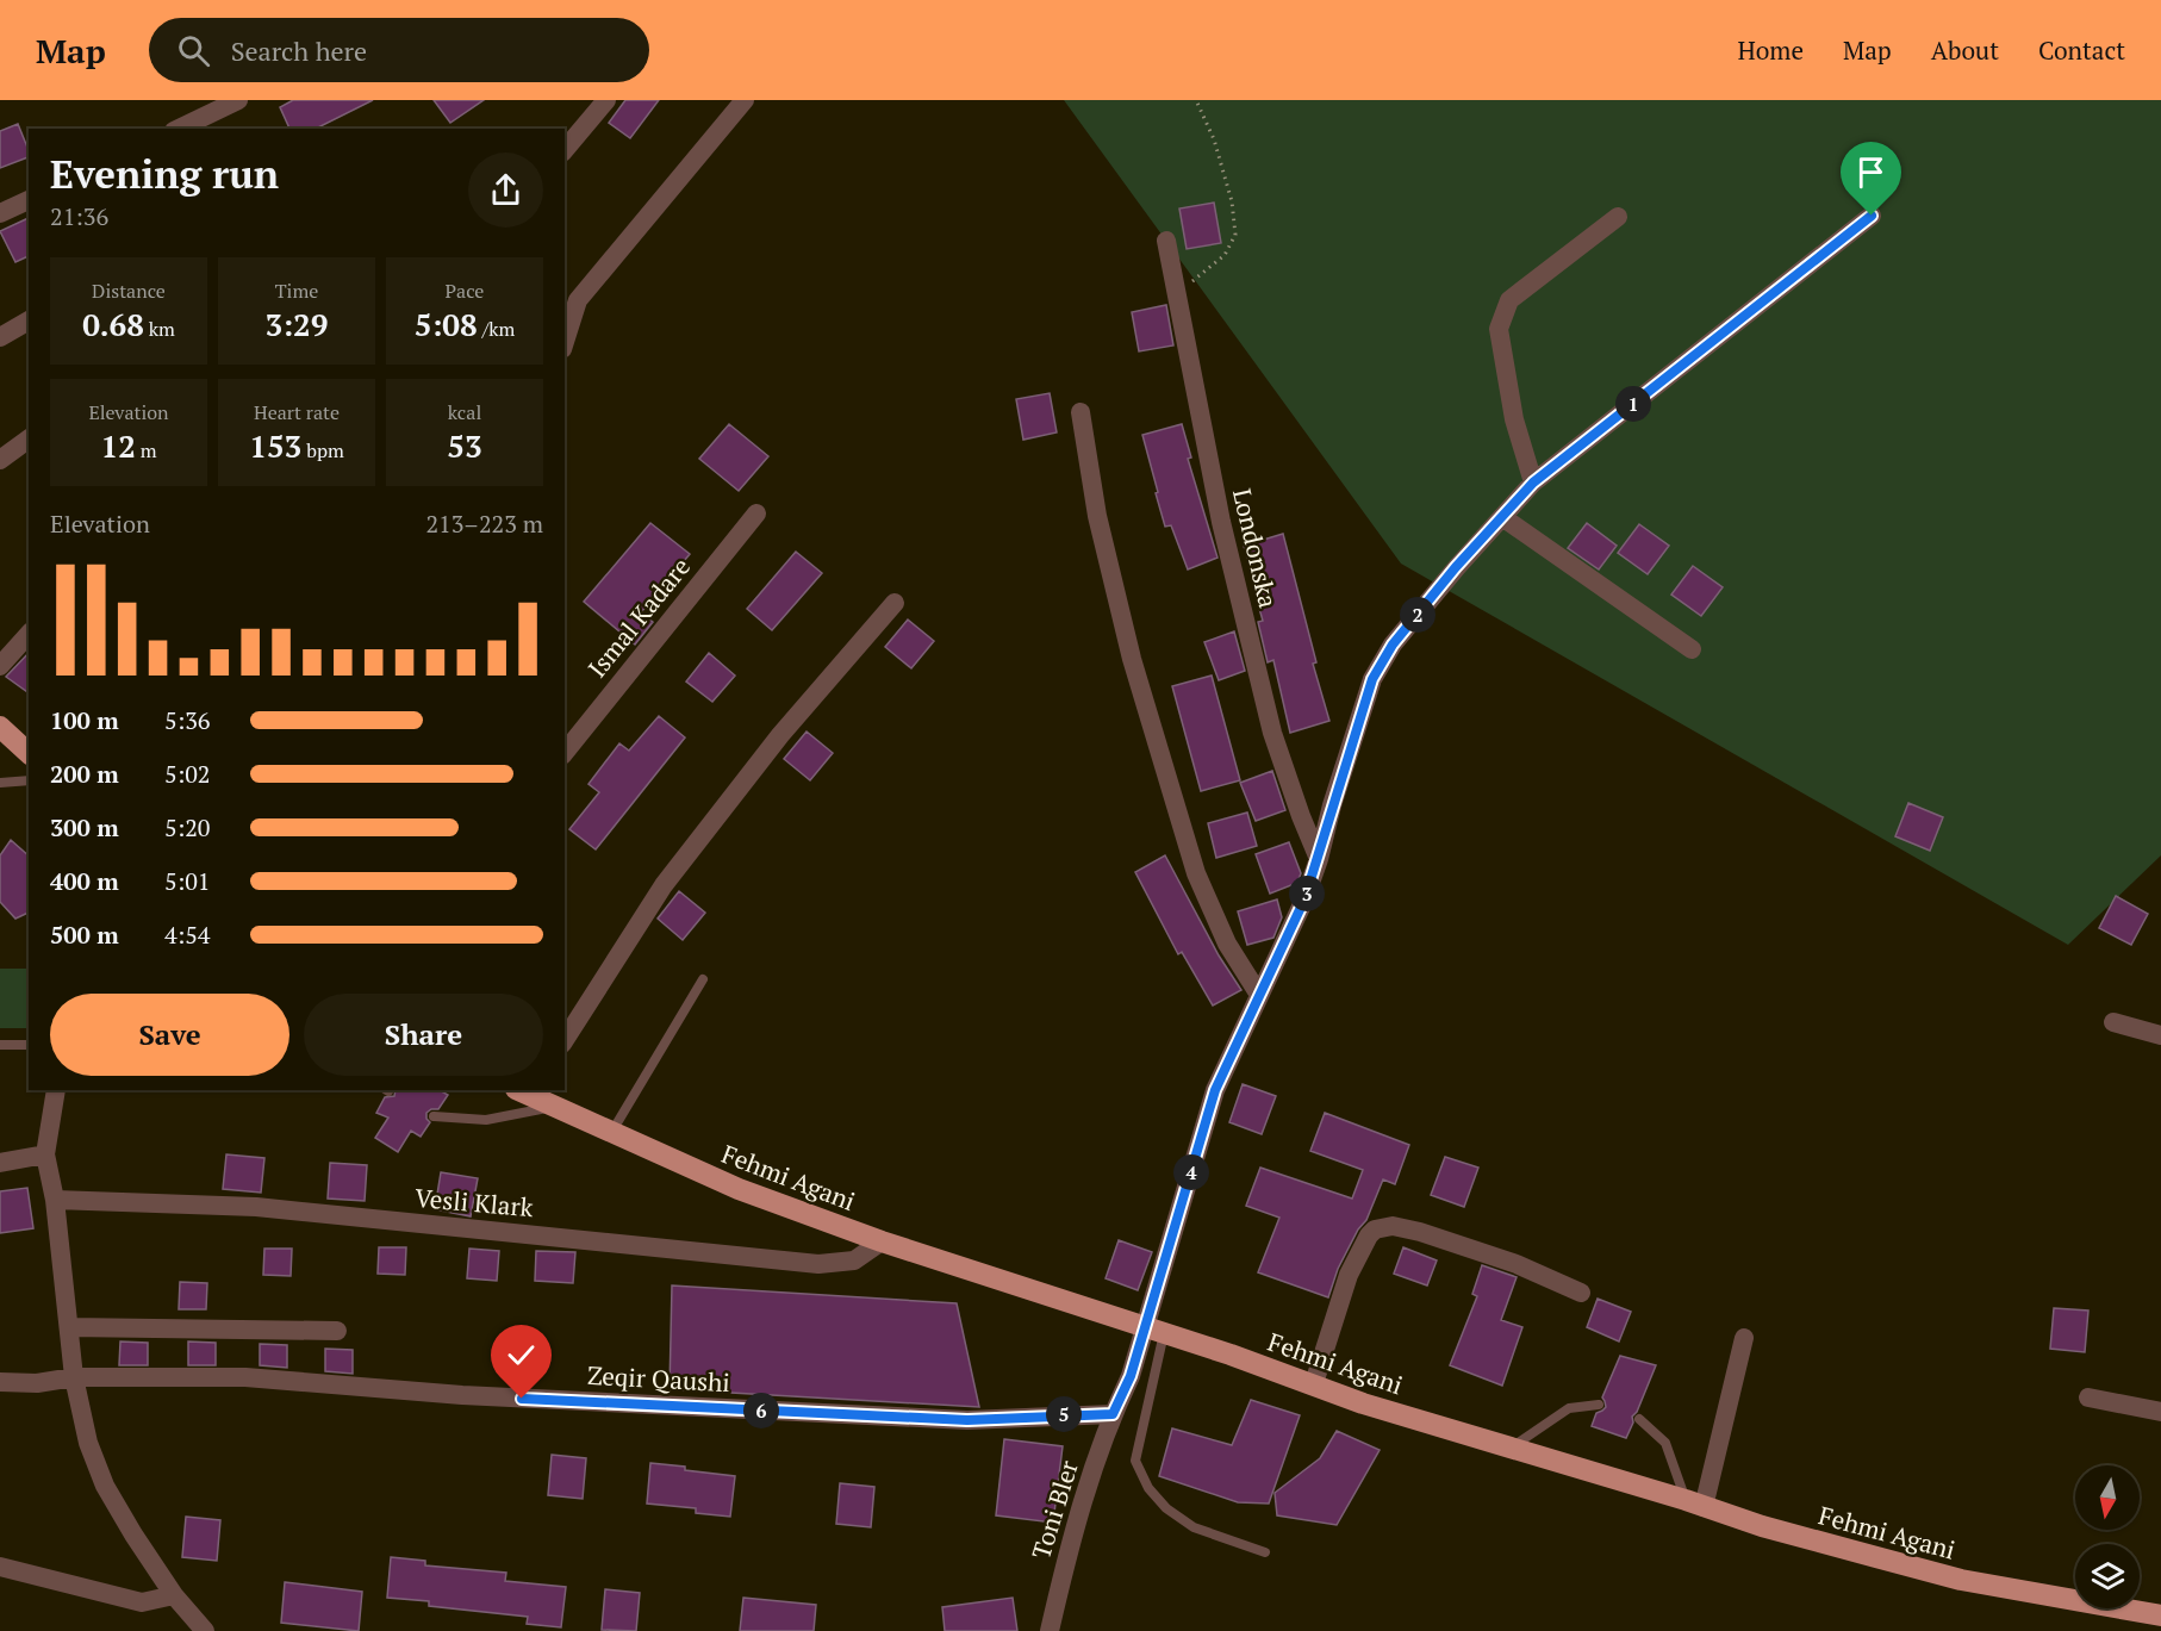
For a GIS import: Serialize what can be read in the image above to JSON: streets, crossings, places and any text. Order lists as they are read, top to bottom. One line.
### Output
{"streets":{"main road":["Fehmi Agani"],"street":["Londonska","Ismal Kadare","Vesli Klark","Zeqir Qaushi","Toni Bler"]},"crossings":[["Fehmi Agani","Vesli Klark"],["Fehmi Agani","Toni Bler"],["Zeqir Qaushi","Toni Bler"]],"north":"bottom","page":{"header":"Map","search":"Search here","nav":["Home","Map","About","Contact"],"heading":["Evening run","21:36"],"stats":[["Distance","0.68 km"],["Time","3:29"],["Pace","5:08 /km"],["Elevation","12 m"],["Heart rate","153 bpm"],["kcal","53"]],"pins":["1","2","3","4","6","5"],"chart":["Elevation","213–223 m"],"list":[{"name":"100 m","note":"5:36"},{"name":"200 m","note":"5:02"},{"name":"300 m","note":"5:20"},{"name":"400 m","note":"5:01"},{"name":"500 m","note":"4:54"}],"buttons":["Save","Share"]}}
